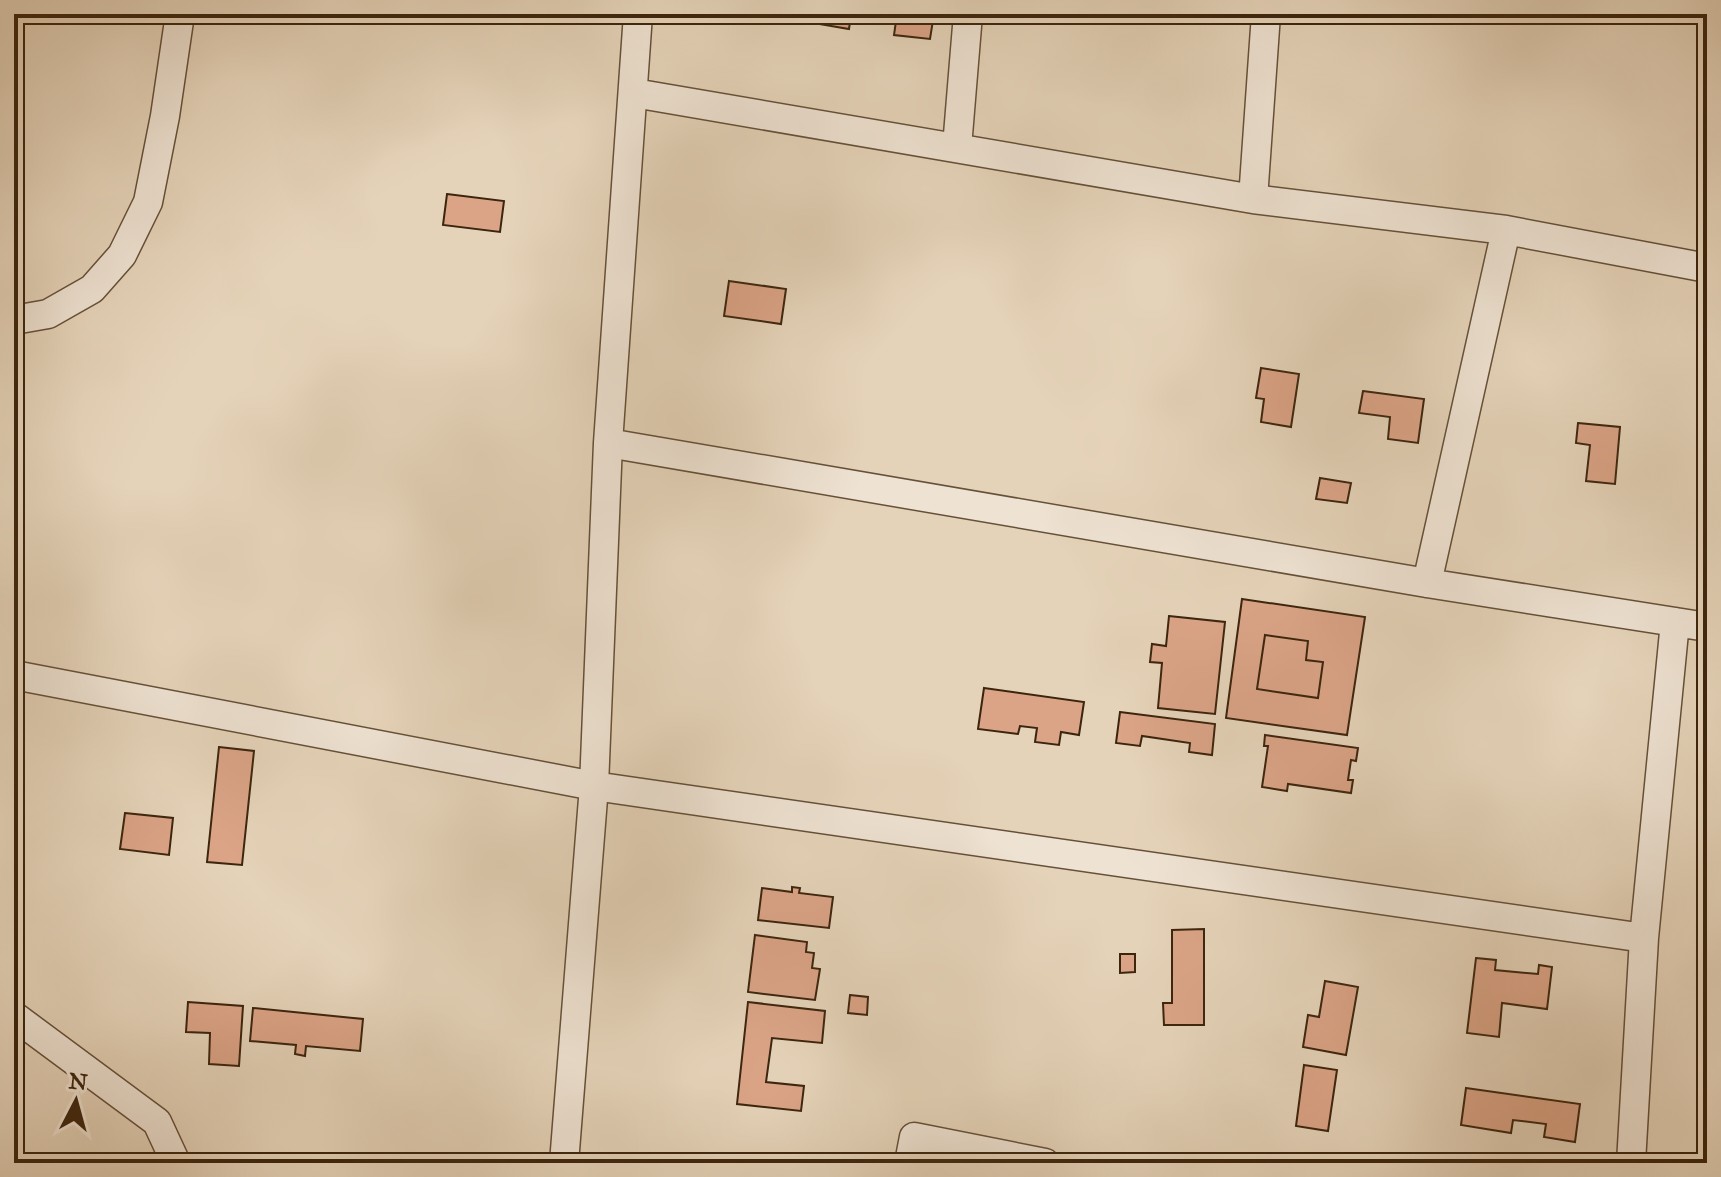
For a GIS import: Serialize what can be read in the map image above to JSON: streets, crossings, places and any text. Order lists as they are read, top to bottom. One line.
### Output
{"north":"top"}
